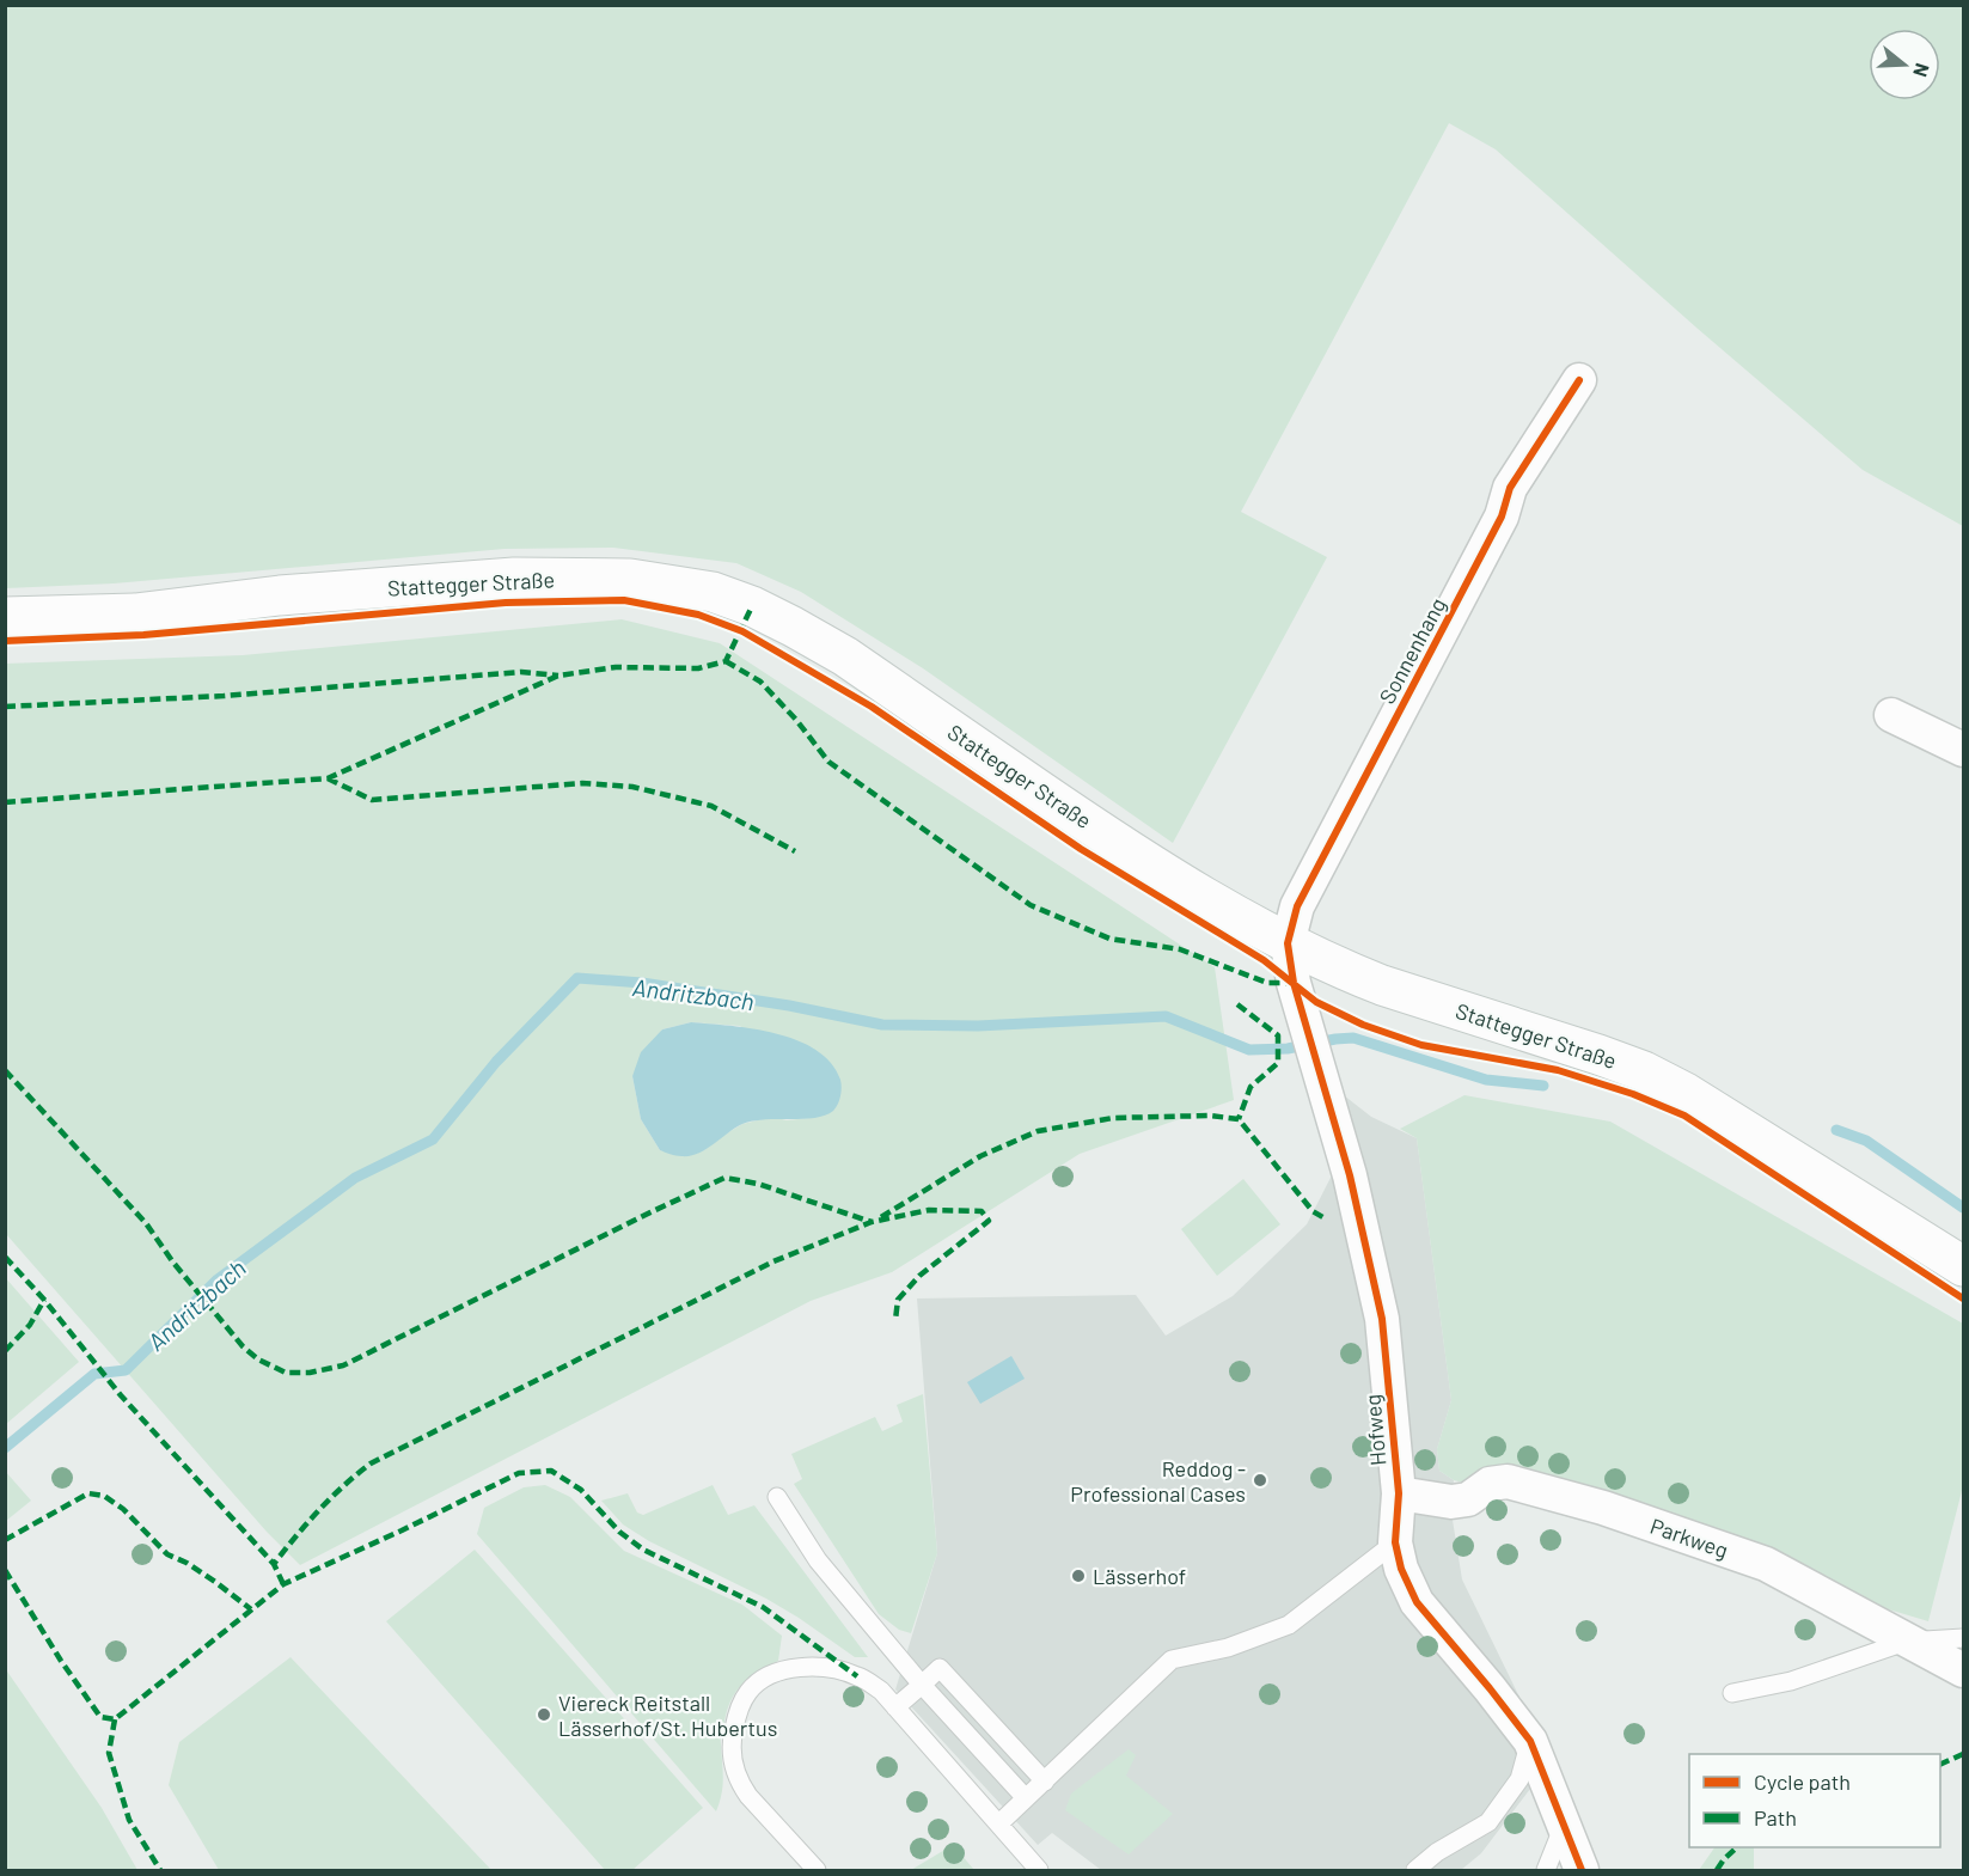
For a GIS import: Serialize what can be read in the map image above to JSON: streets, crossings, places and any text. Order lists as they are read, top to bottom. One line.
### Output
{"streets":{"main road":["Stattegger Straße"],"street":["Sonnenhang","Hofweg","Parkweg"]},"crossings":[["Stattegger Straße","Sonnenhang"],["Stattegger Straße","Hofweg"],["Sonnenhang","Hofweg"],["Hofweg","Parkweg"]],"water":["Andritzbach"],"places":["Reddog - Professional Cases","Lässerhof","Viereck Reitstall Lässerhof/St. Hubertus"],"legend":["Cycle path","Path"],"north":"right"}
